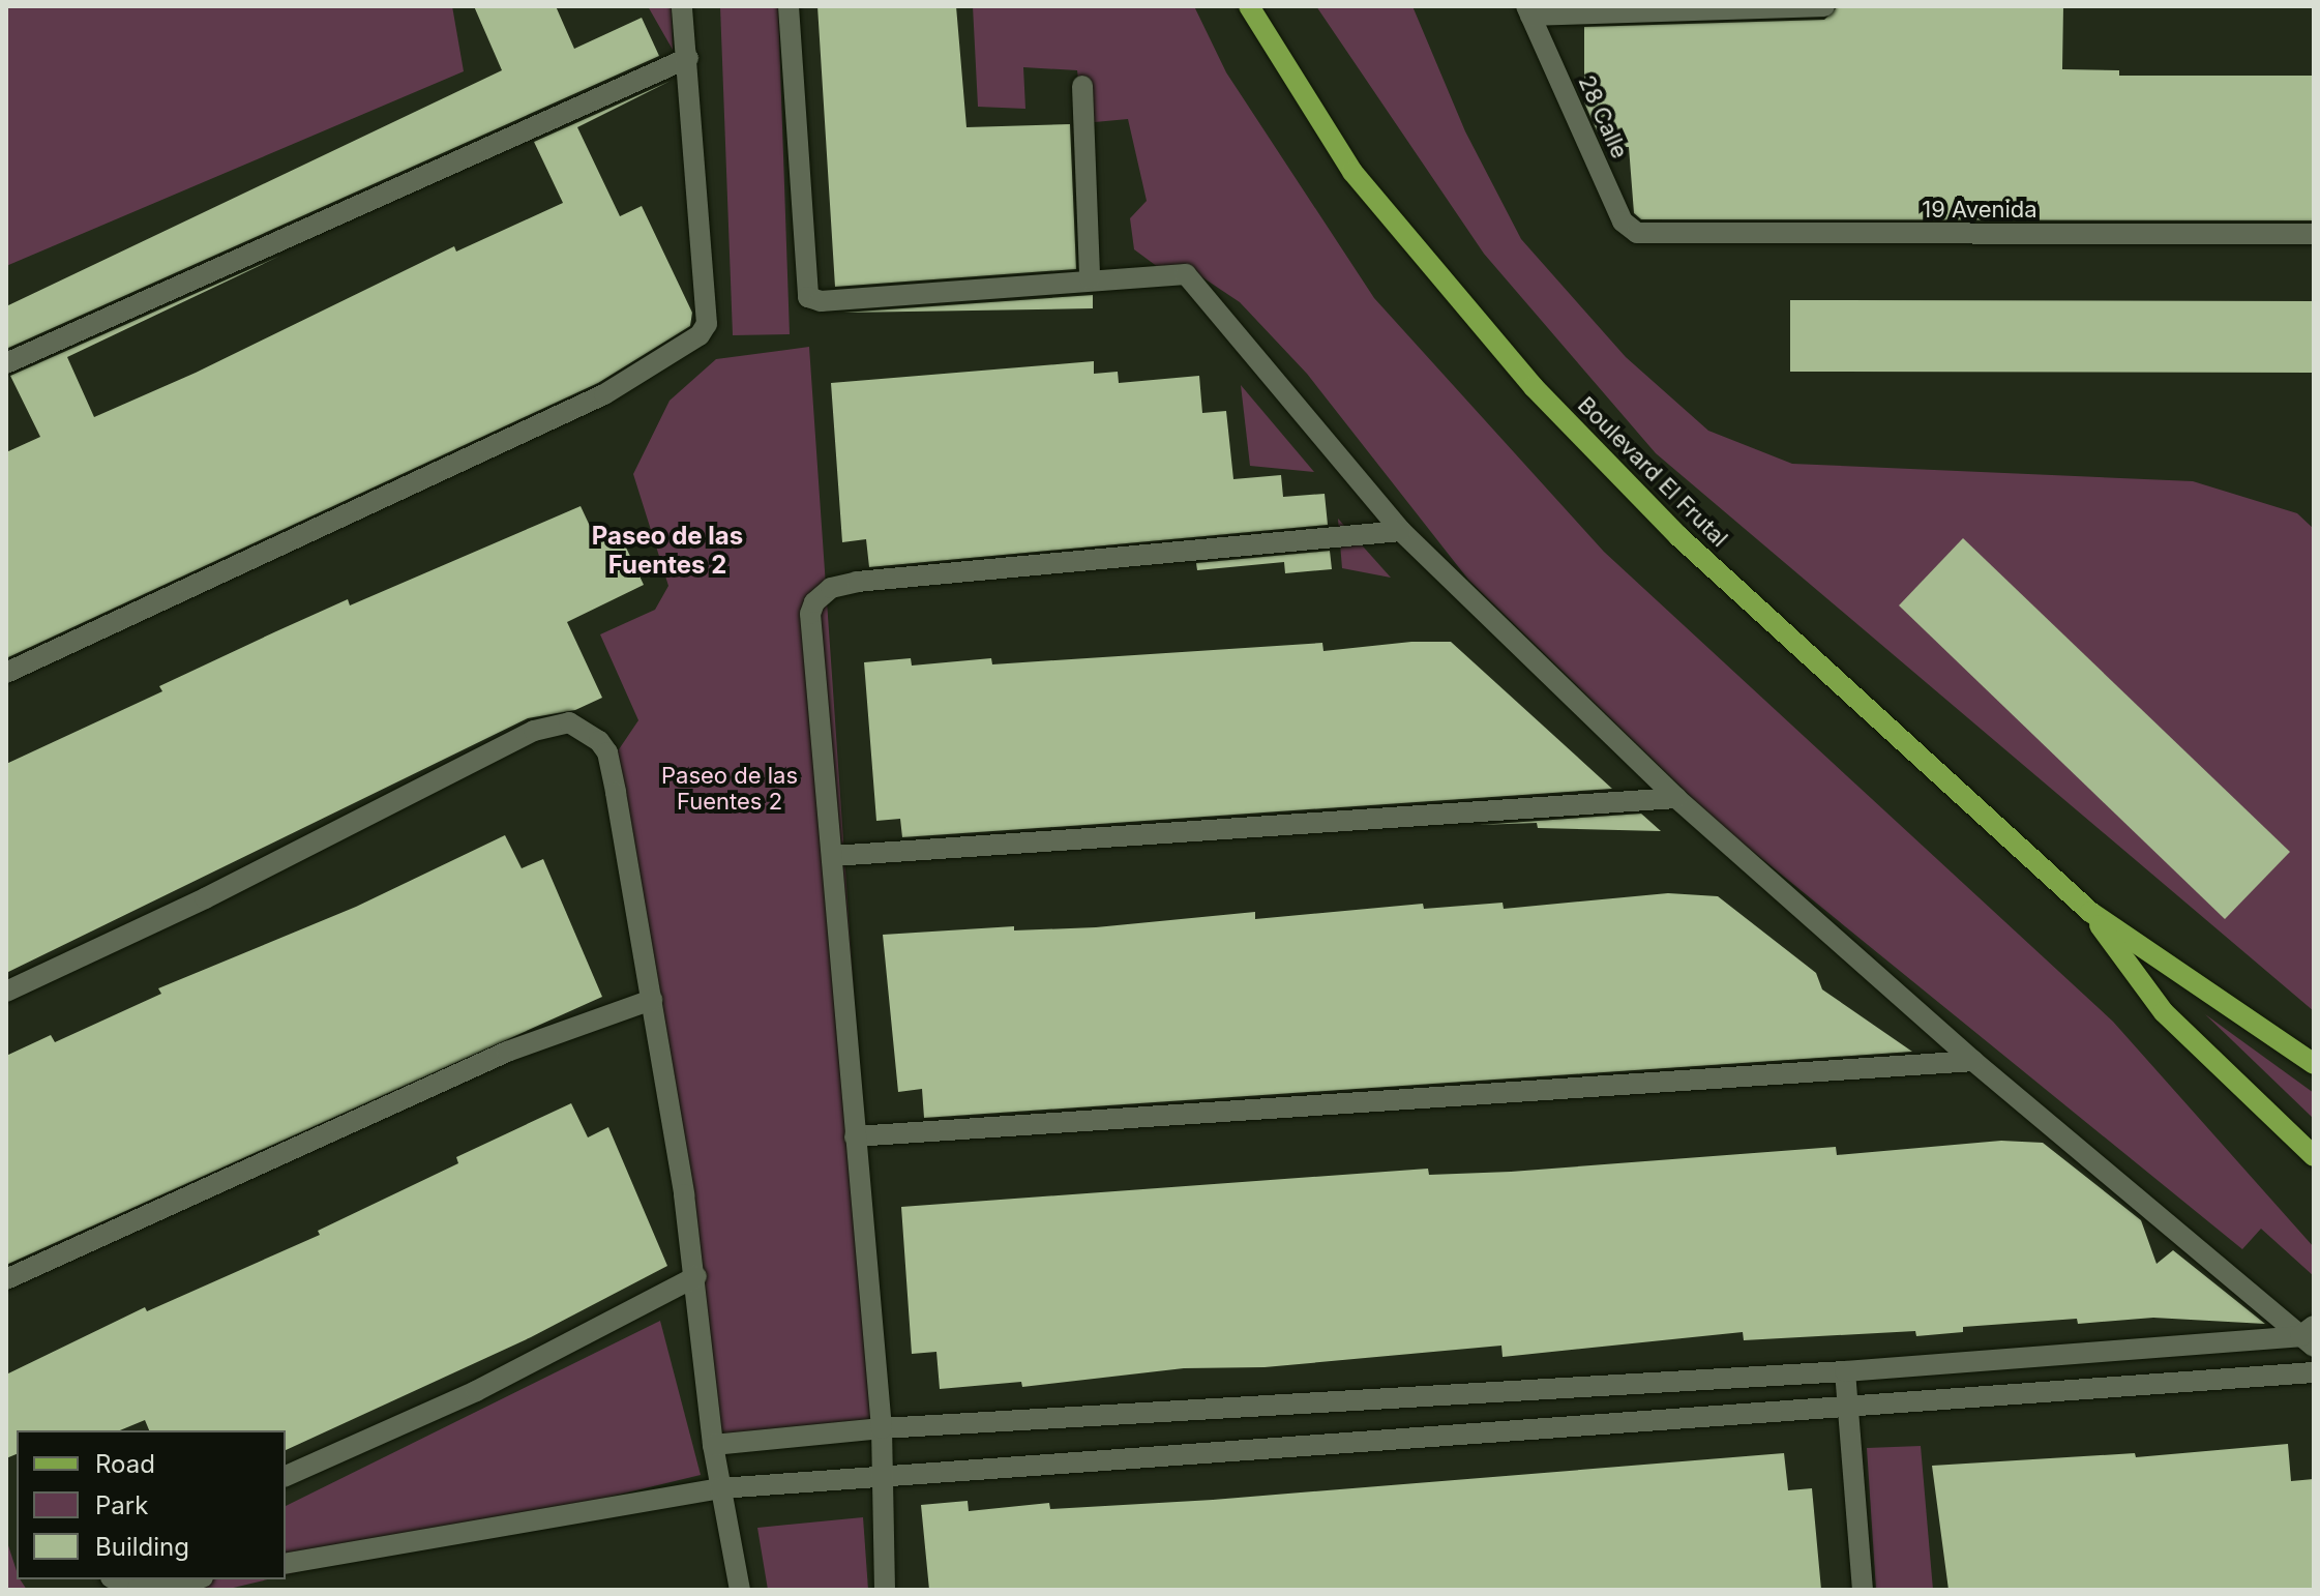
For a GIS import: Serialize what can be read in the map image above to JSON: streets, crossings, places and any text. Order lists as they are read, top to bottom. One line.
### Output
{"streets":{"main road":["Boulevard El Frutal"],"street":["28 Calle","19 Avenida"]},"crossings":[["28 Calle","19 Avenida"]],"districts":["Paseo de las Fuentes 2"],"parks":["Paseo de las Fuentes 2"],"legend":["Road","Park","Building"]}
